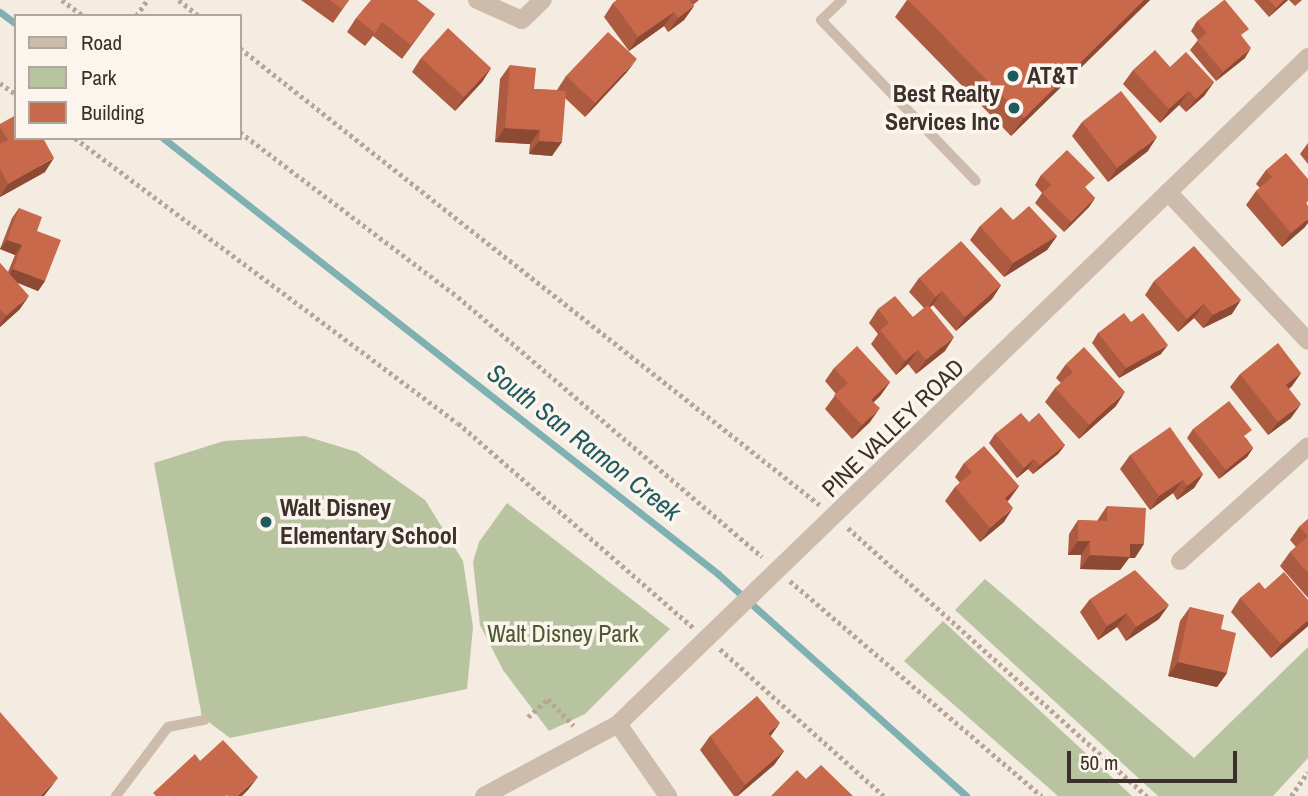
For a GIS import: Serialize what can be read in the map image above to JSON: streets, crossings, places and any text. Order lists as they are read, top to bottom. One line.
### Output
{"streets":{"street":["PINE VALLEY ROAD"]},"water":["South San Ramon Creek"],"parks":["Walt Disney Park"],"places":["AT&T","Best Realty Services Inc","Walt Disney Elementary School"],"legend":["Road","Park","Building"],"scale_bar":"50 m"}
